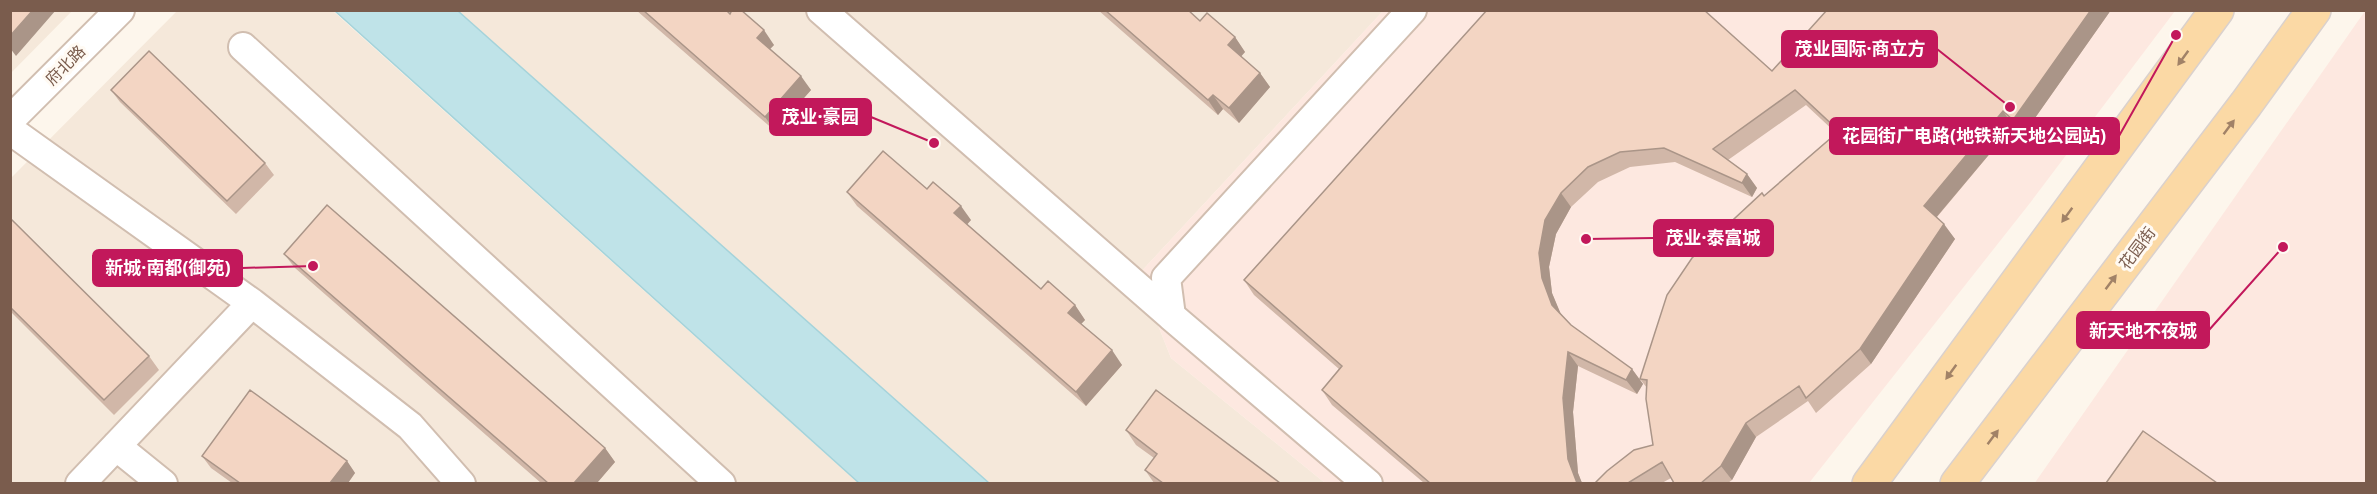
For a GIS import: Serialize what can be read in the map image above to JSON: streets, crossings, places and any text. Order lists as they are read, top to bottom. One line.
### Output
{"streets":{"main road":["花园街"],"street":["府北路"]},"places":["花园街广电路(地铁新天地公园站)","茂业国际·商立方","茂业·豪园","茂业·泰富城","新天地不夜城","新城·南都(御苑)"]}
